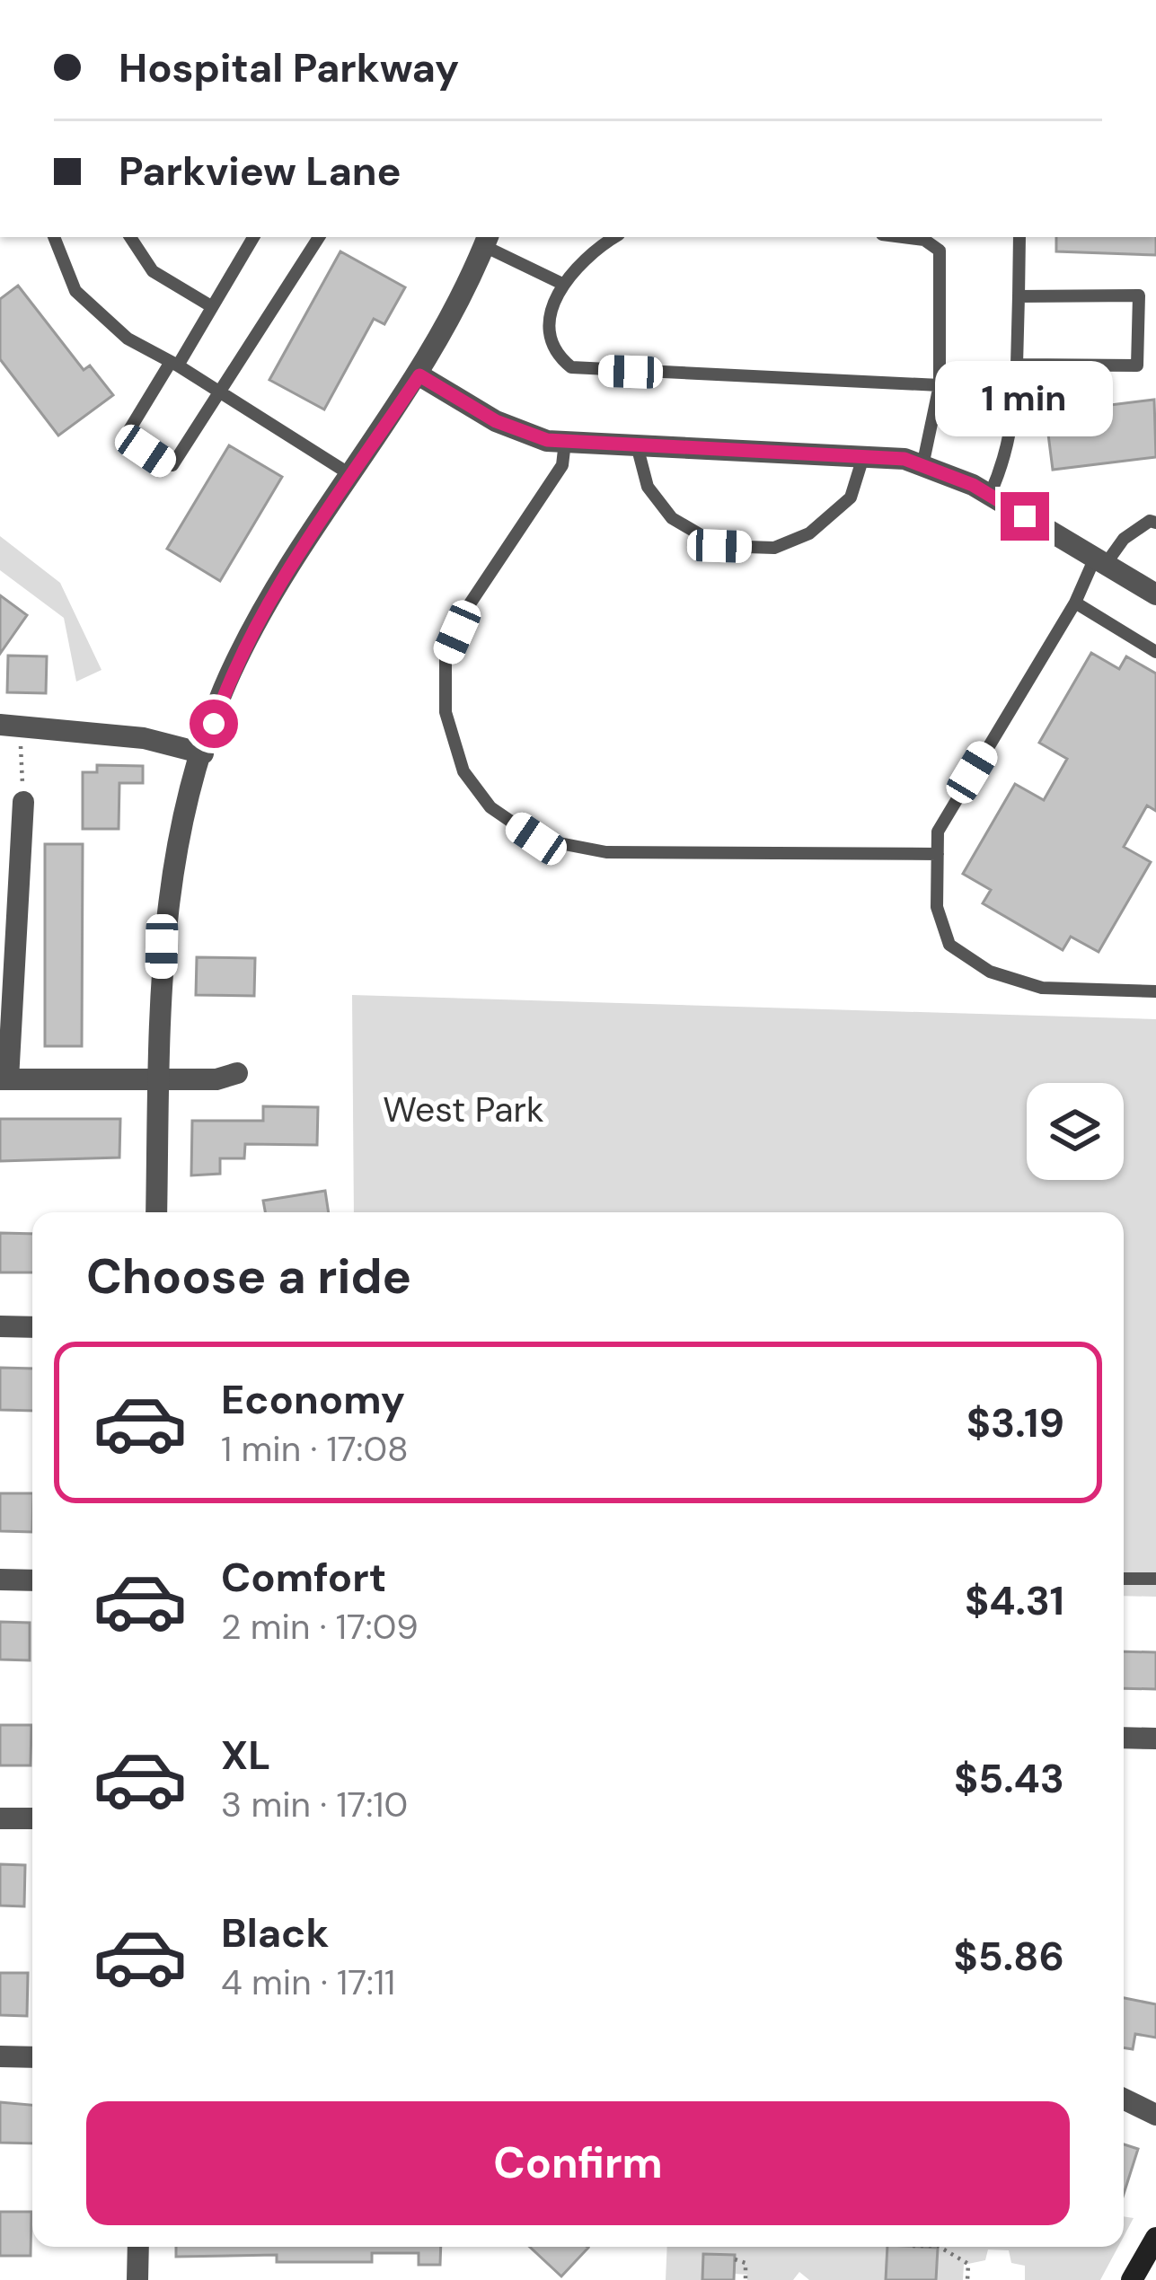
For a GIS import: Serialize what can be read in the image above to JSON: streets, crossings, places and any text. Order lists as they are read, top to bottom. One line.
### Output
{"parks":["West Park"],"page":{"banner":["Hospital Parkway","Parkview Lane"],"bubble":"1 min","heading":"Choose a ride","list":[{"name":"Economy","note":"1 min · 17:08","value":"$3.19"},{"name":"Comfort","note":"2 min · 17:09","value":"$4.31"},{"name":"XL","note":"3 min · 17:10","value":"$5.43"},{"name":"Black","note":"4 min · 17:11","value":"$5.86"}],"buttons":"Confirm"}}
